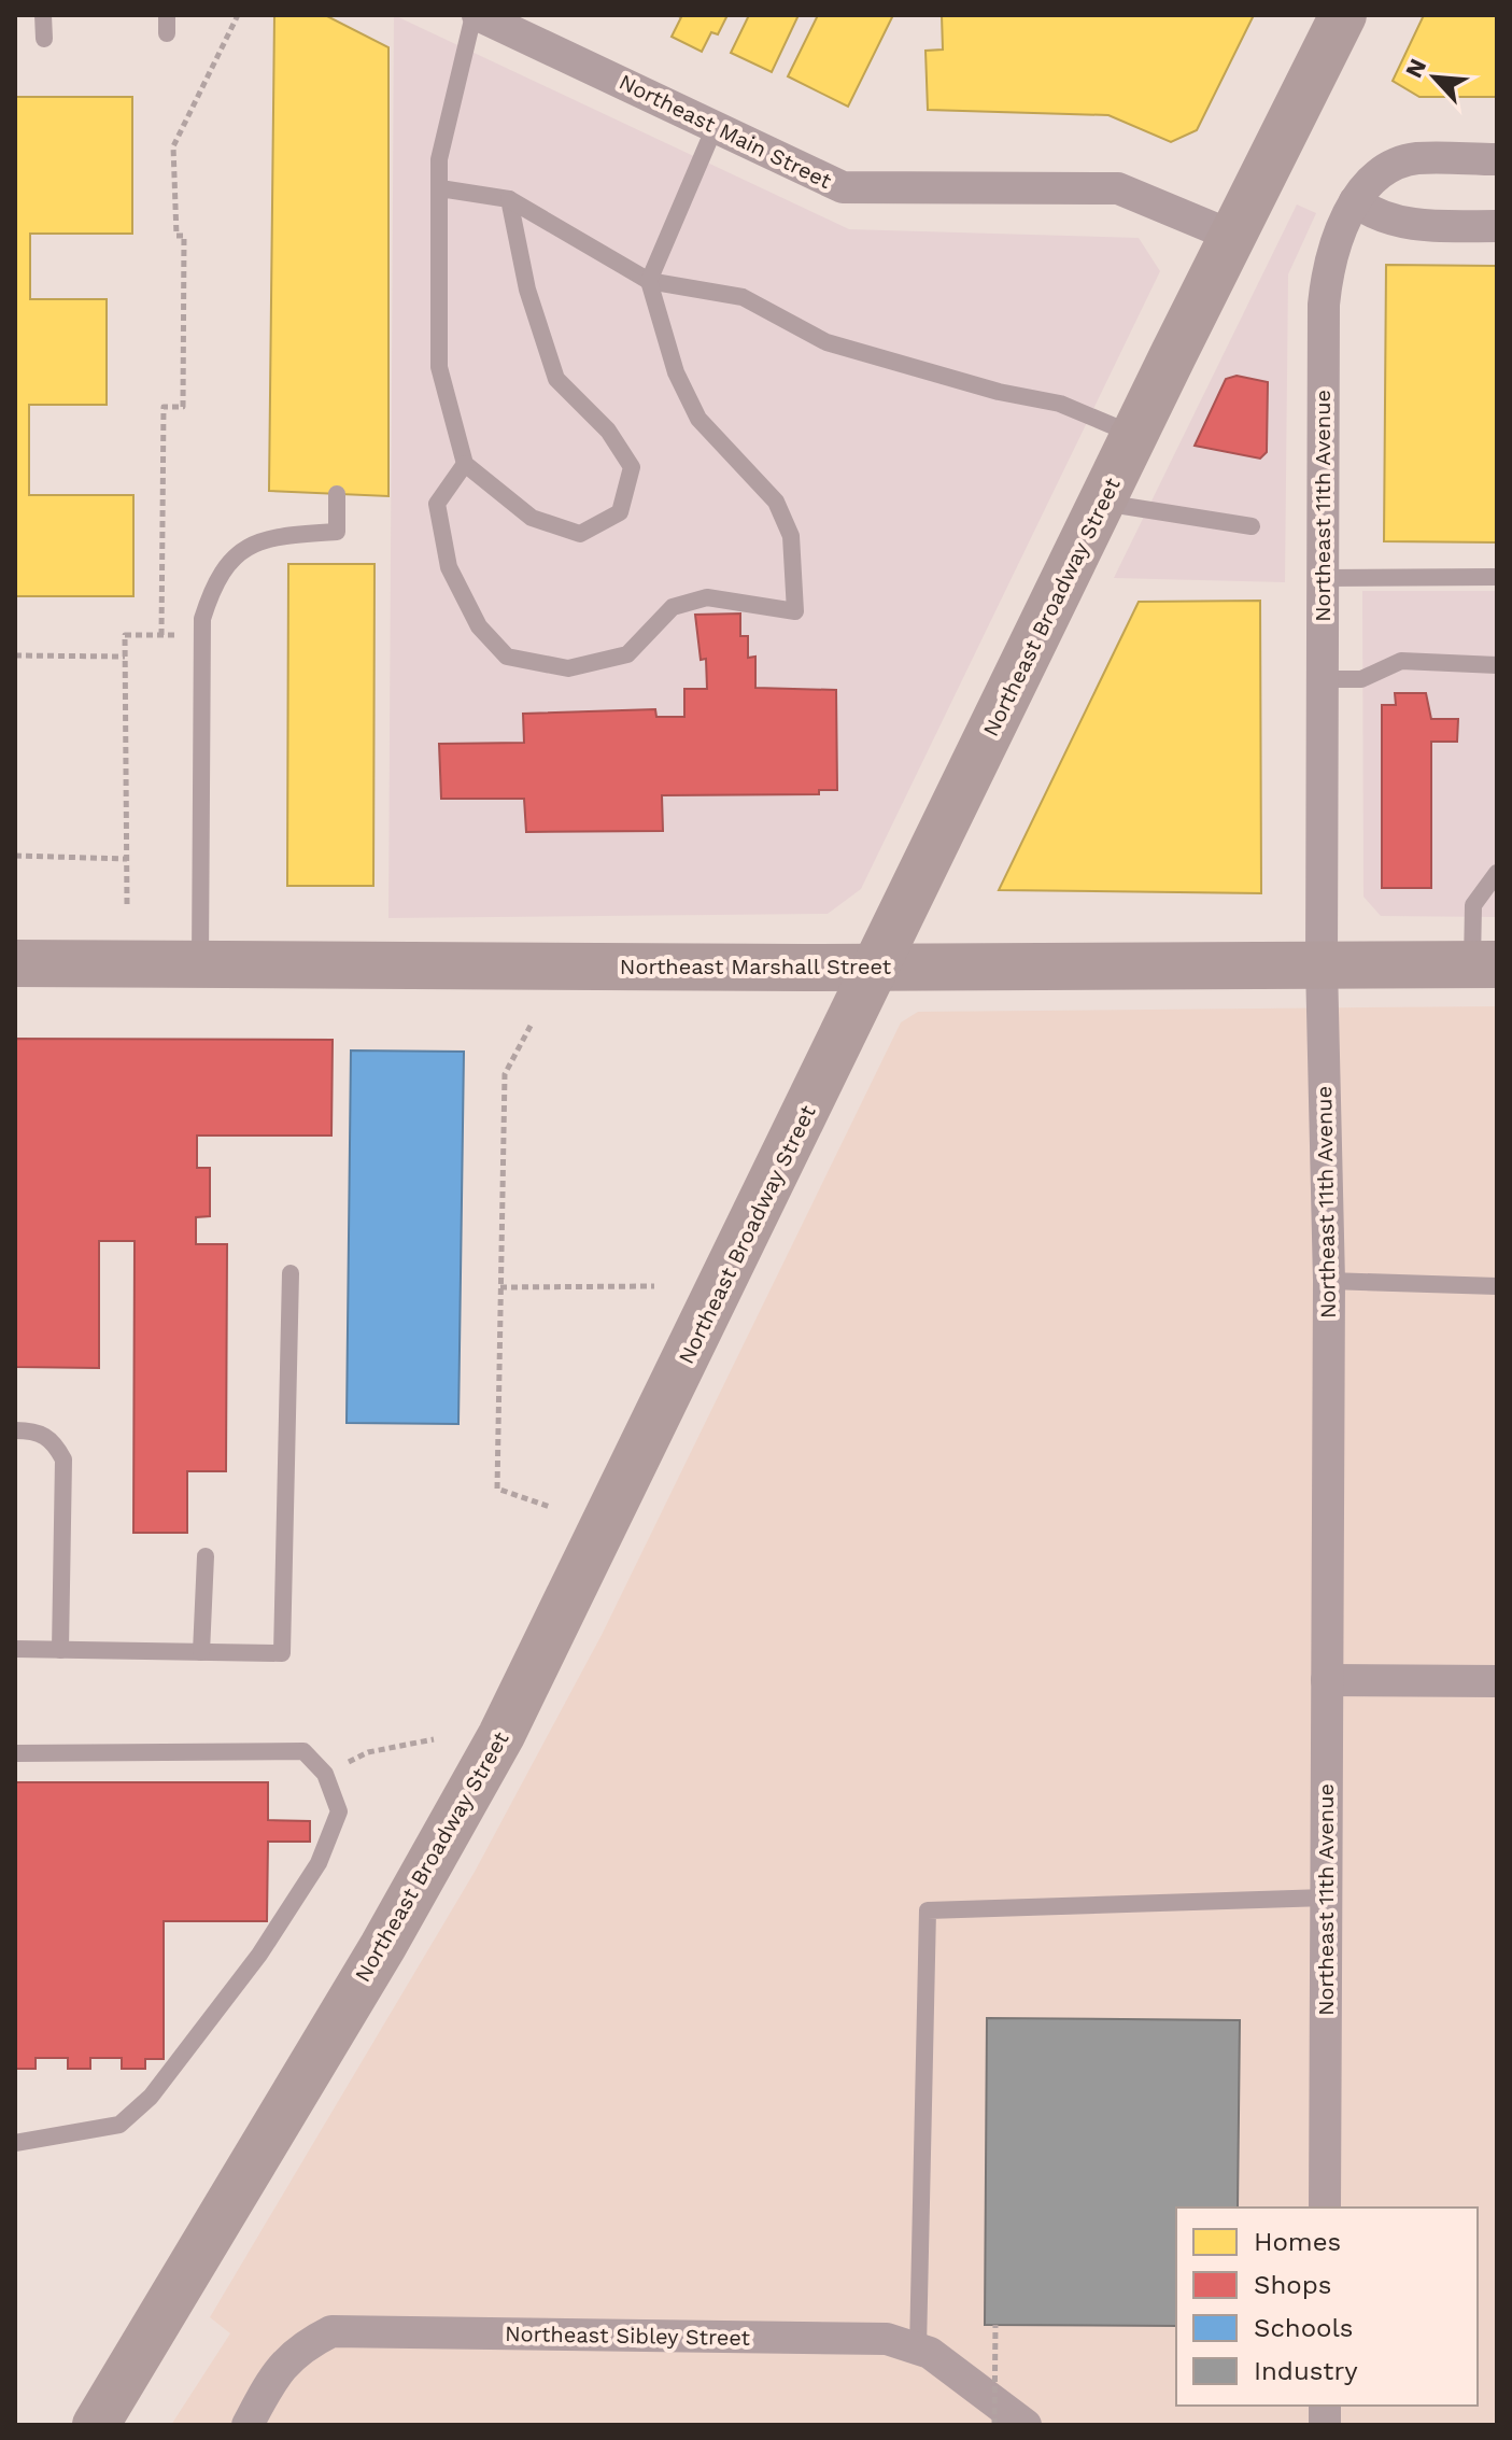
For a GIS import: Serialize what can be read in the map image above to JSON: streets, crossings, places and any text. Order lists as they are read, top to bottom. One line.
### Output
{"streets":{"main road":["Northeast Broadway Street","Northeast Marshall Street"],"street":["Northeast Main Street","Northeast 11th Avenue","Northeast Sibley Street"]},"crossings":[["Northeast Main Street","Northeast Broadway Street"],["Northeast 11th Avenue","Northeast Marshall Street"],["Northeast Broadway Street","Northeast Marshall Street"]],"legend":["Homes","Shops","Schools","Industry"],"north":"top left"}
